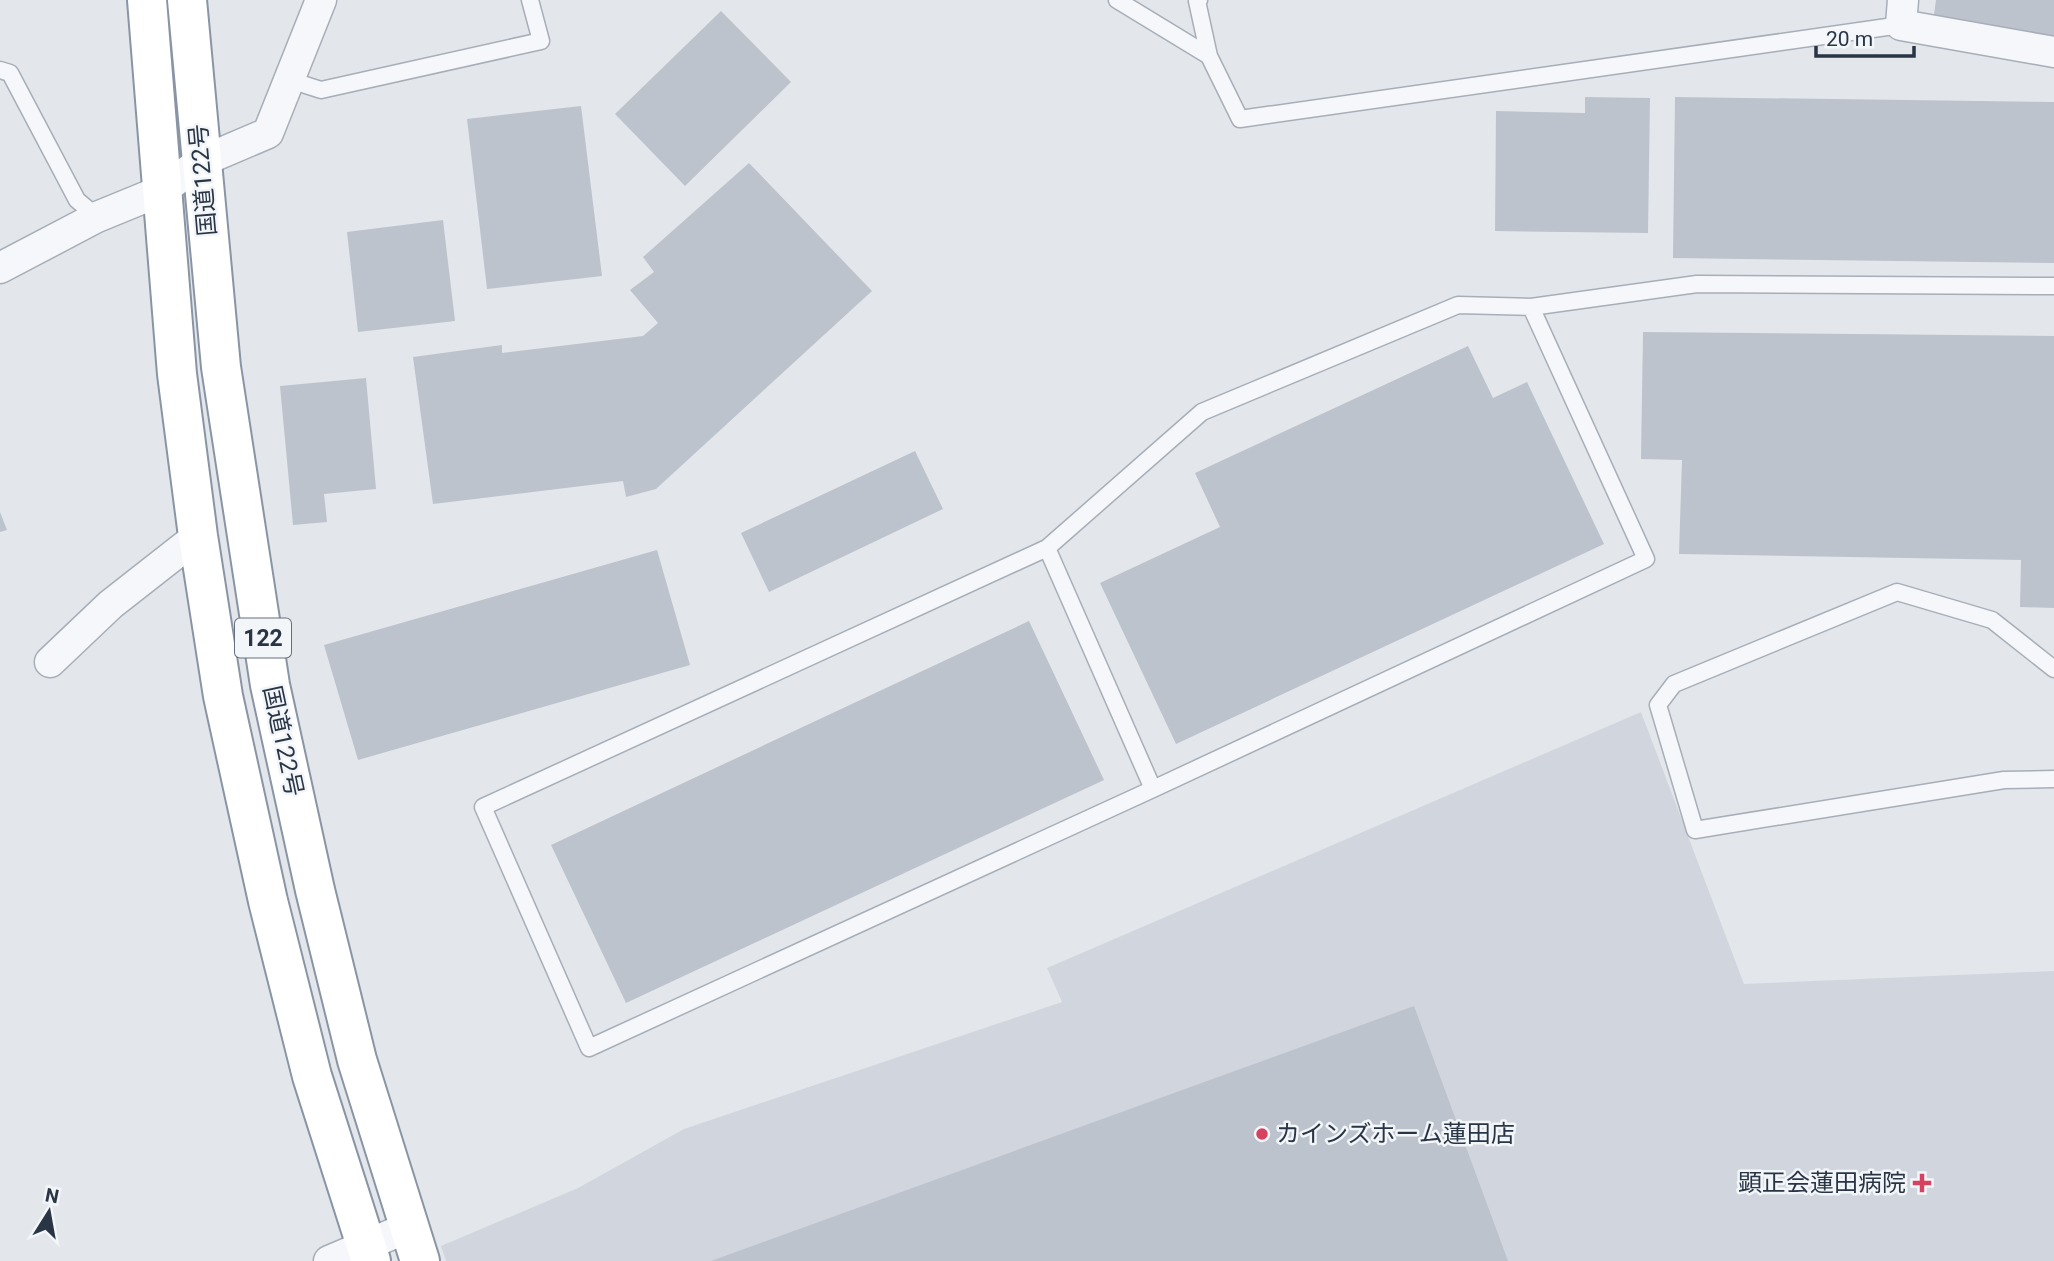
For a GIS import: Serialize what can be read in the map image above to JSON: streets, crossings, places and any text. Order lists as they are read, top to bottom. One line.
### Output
{"streets":{"highway":["国道122号","122"]},"places":{"other":["カインズホーム蓮田店"],"health":["顕正会蓮田病院"]},"scale_bar":"20 m","north":"top"}
